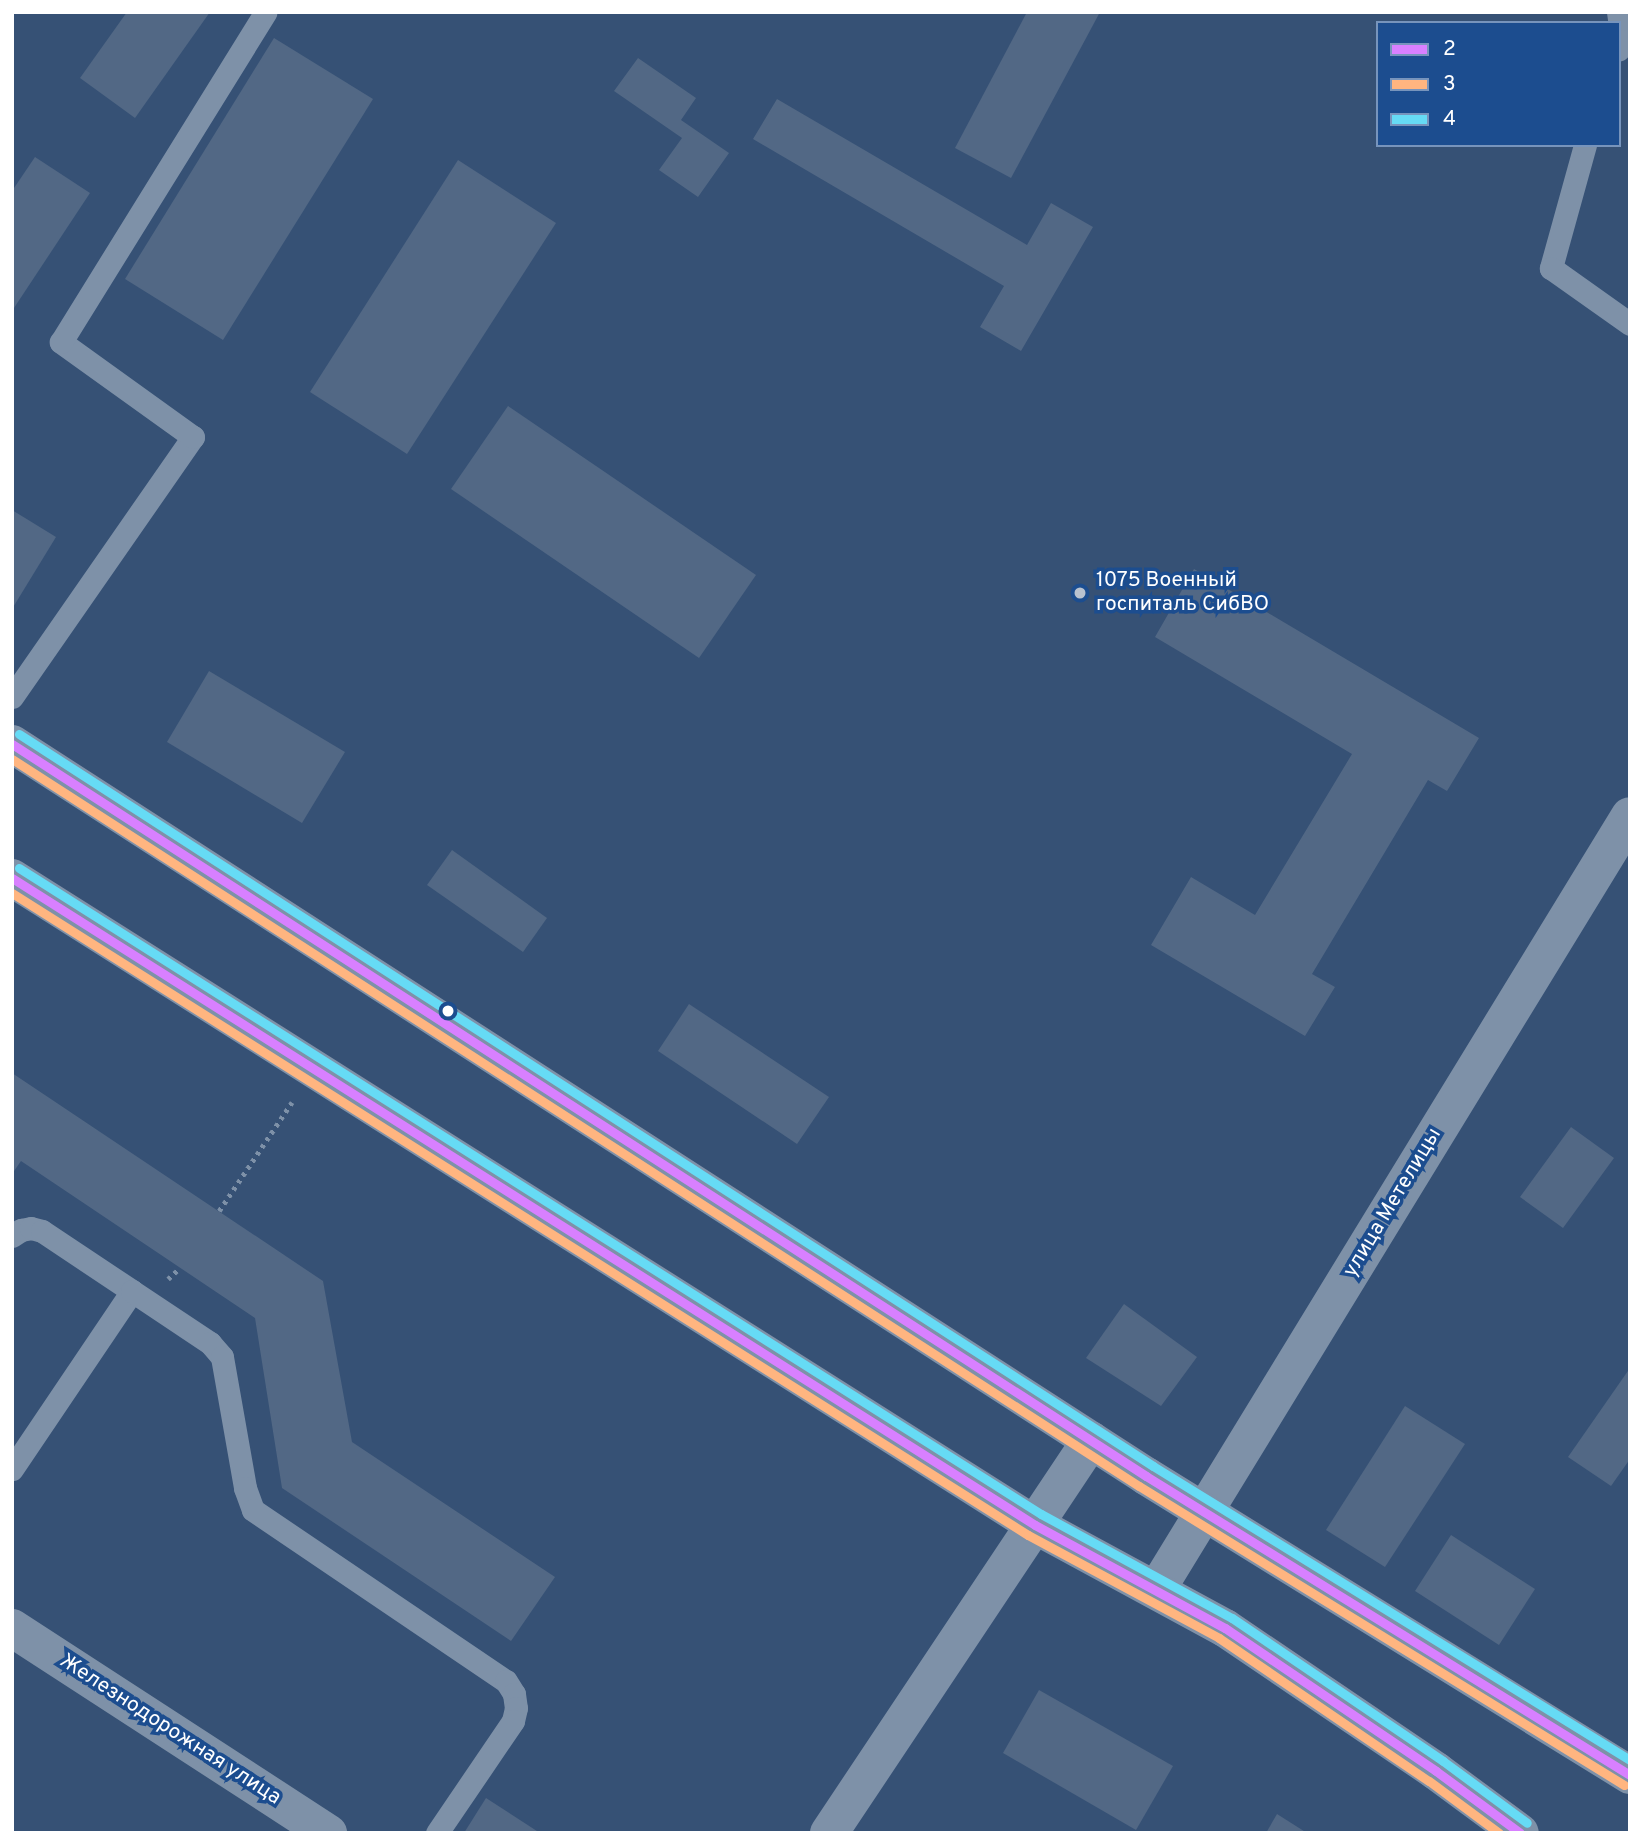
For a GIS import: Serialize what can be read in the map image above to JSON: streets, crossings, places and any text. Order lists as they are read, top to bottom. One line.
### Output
{"streets":{"street":["улица Метелицы","Железнодорожная улица"]},"places":["1075 Военный госпиталь СибВО"],"lines":["transit line 4","transit line 2","transit line 3"],"legend":["2","3","4"]}
